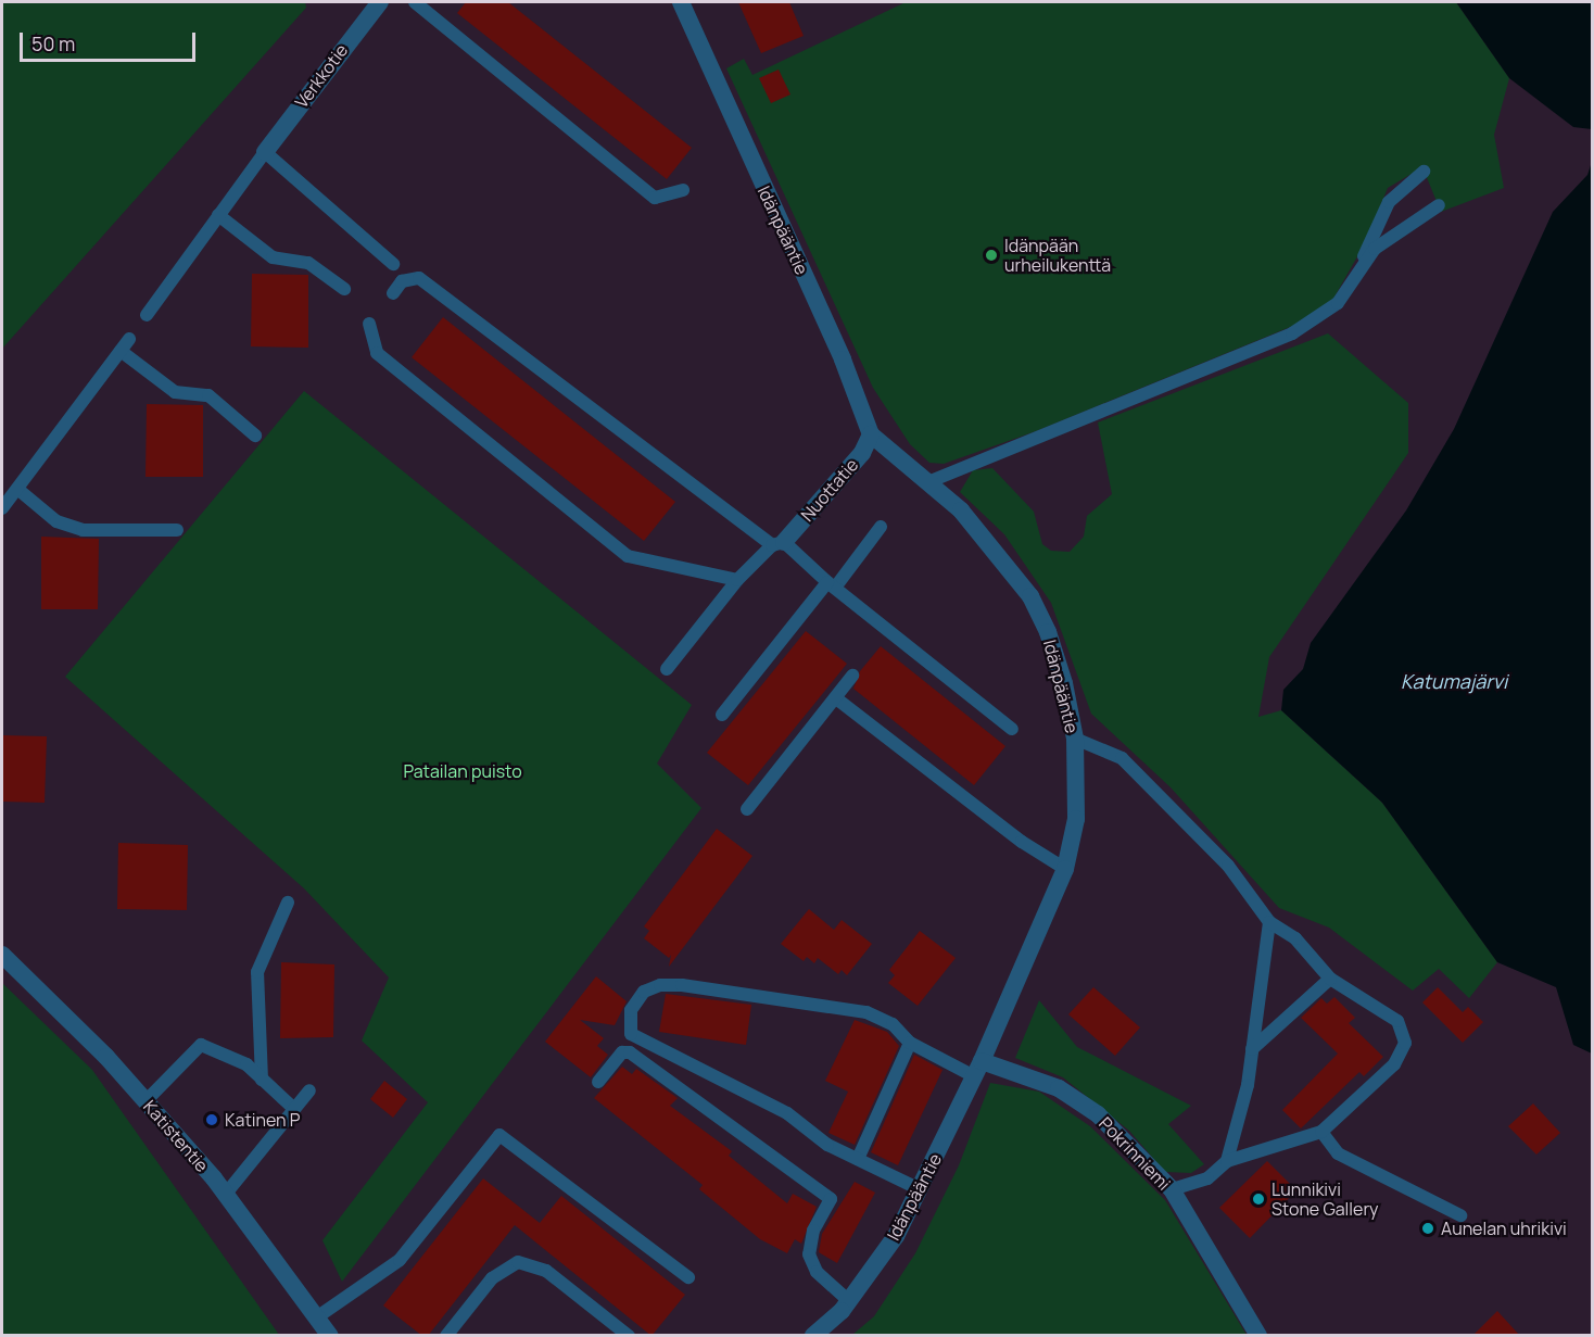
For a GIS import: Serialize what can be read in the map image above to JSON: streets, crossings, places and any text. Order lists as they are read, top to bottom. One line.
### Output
{"streets":{"street":["Verkkotie","Idänpääntie","Nuottatie","Katistentie","Pokrinniemi"]},"crossings":[["Idänpääntie","Nuottatie"],["Idänpääntie","Pokrinniemi"]],"water":["Katumajärvi"],"parks":["Patailan puisto"],"places":["Idänpään urheilukenttä","Katinen P","Lunnikivi Stone Gallery","Aunelan uhrikivi"],"scale_bar":"50 m"}
